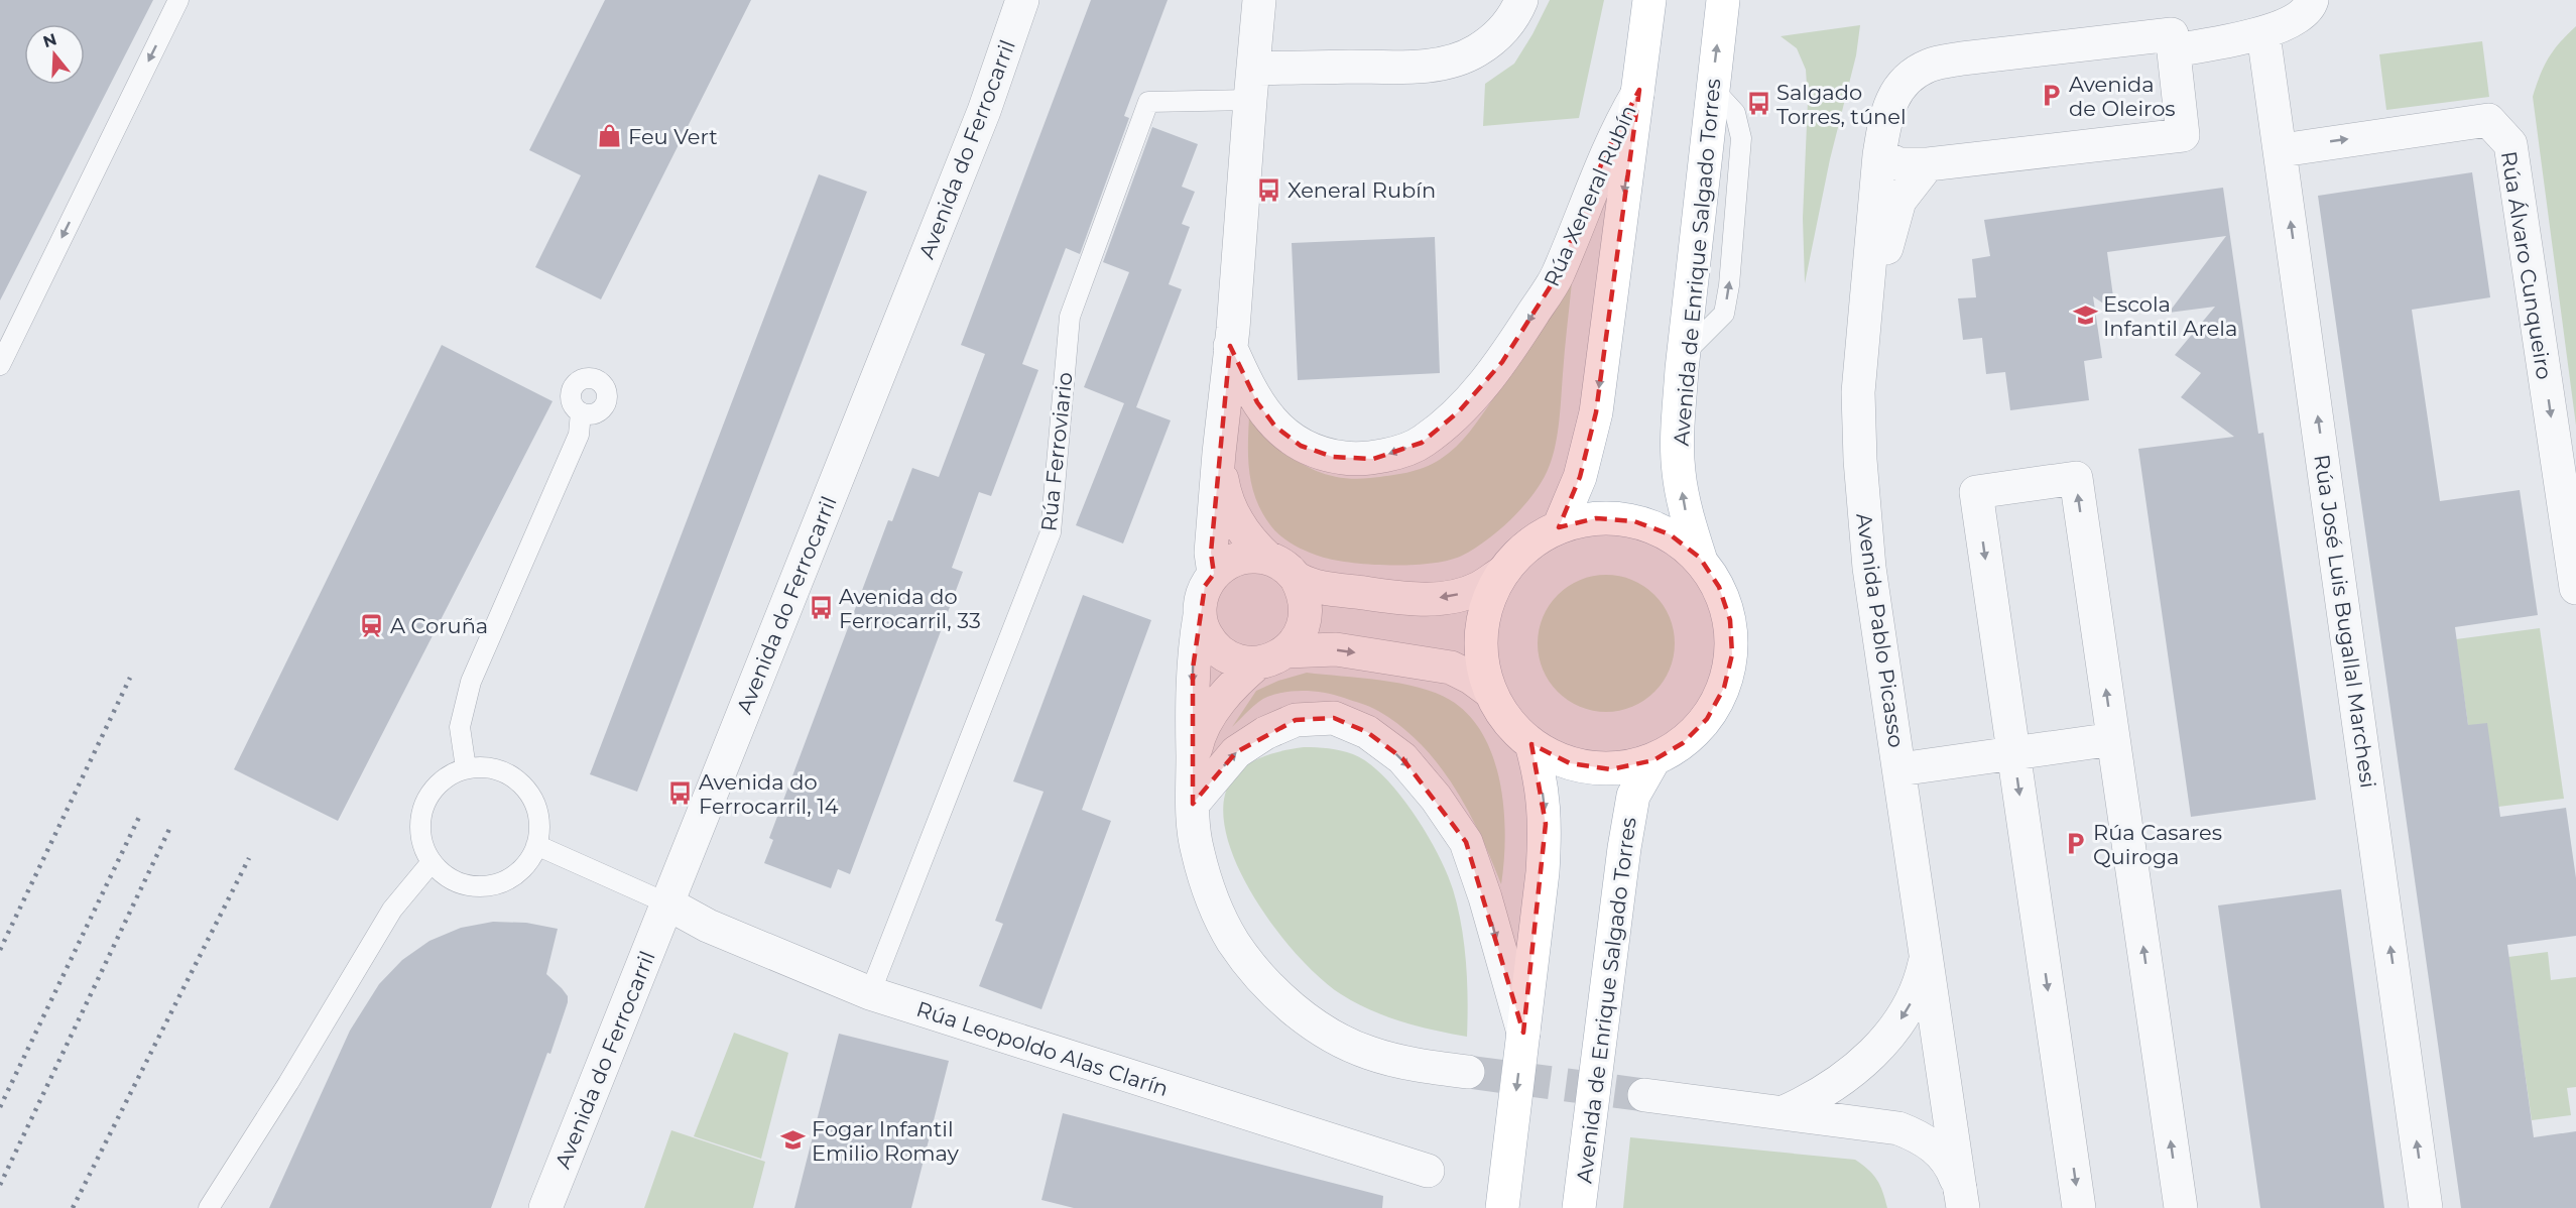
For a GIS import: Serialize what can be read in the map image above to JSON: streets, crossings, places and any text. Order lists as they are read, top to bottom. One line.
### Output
{"streets":{"main road":["Avenida de Enrique Salgado Torres"],"street":["Avenida do Ferrocarril","Rúa Xeneral Rubín","Rúa Álvaro Cunqueiro","Rúa José Luis Bugallal Marchesi","Avenida Pablo Picasso","Rúa Leopoldo Alas Clarín"],"lane":["Rúa Ferroviario"]},"crossings":[["Avenida do Ferrocarril","Rúa Leopoldo Alas Clarín"],["Rúa Álvaro Cunqueiro","Rúa José Luis Bugallal Marchesi"],["Rúa Ferroviario","Rúa Leopoldo Alas Clarín"]],"places":{"parking":["Avenida de Oleiros","Rúa Casares Quiroga"],"bus stop":["Salgado Torres, túnel","Xeneral Rubín","Avenida do Ferrocarril, 33","Avenida do Ferrocarril, 14"],"shop":["Feu Vert"],"school or university":["Escola Infantil Arela","Fogar Infantil Emilio Romay"],"station":["A Coruña"]},"north":"top"}
